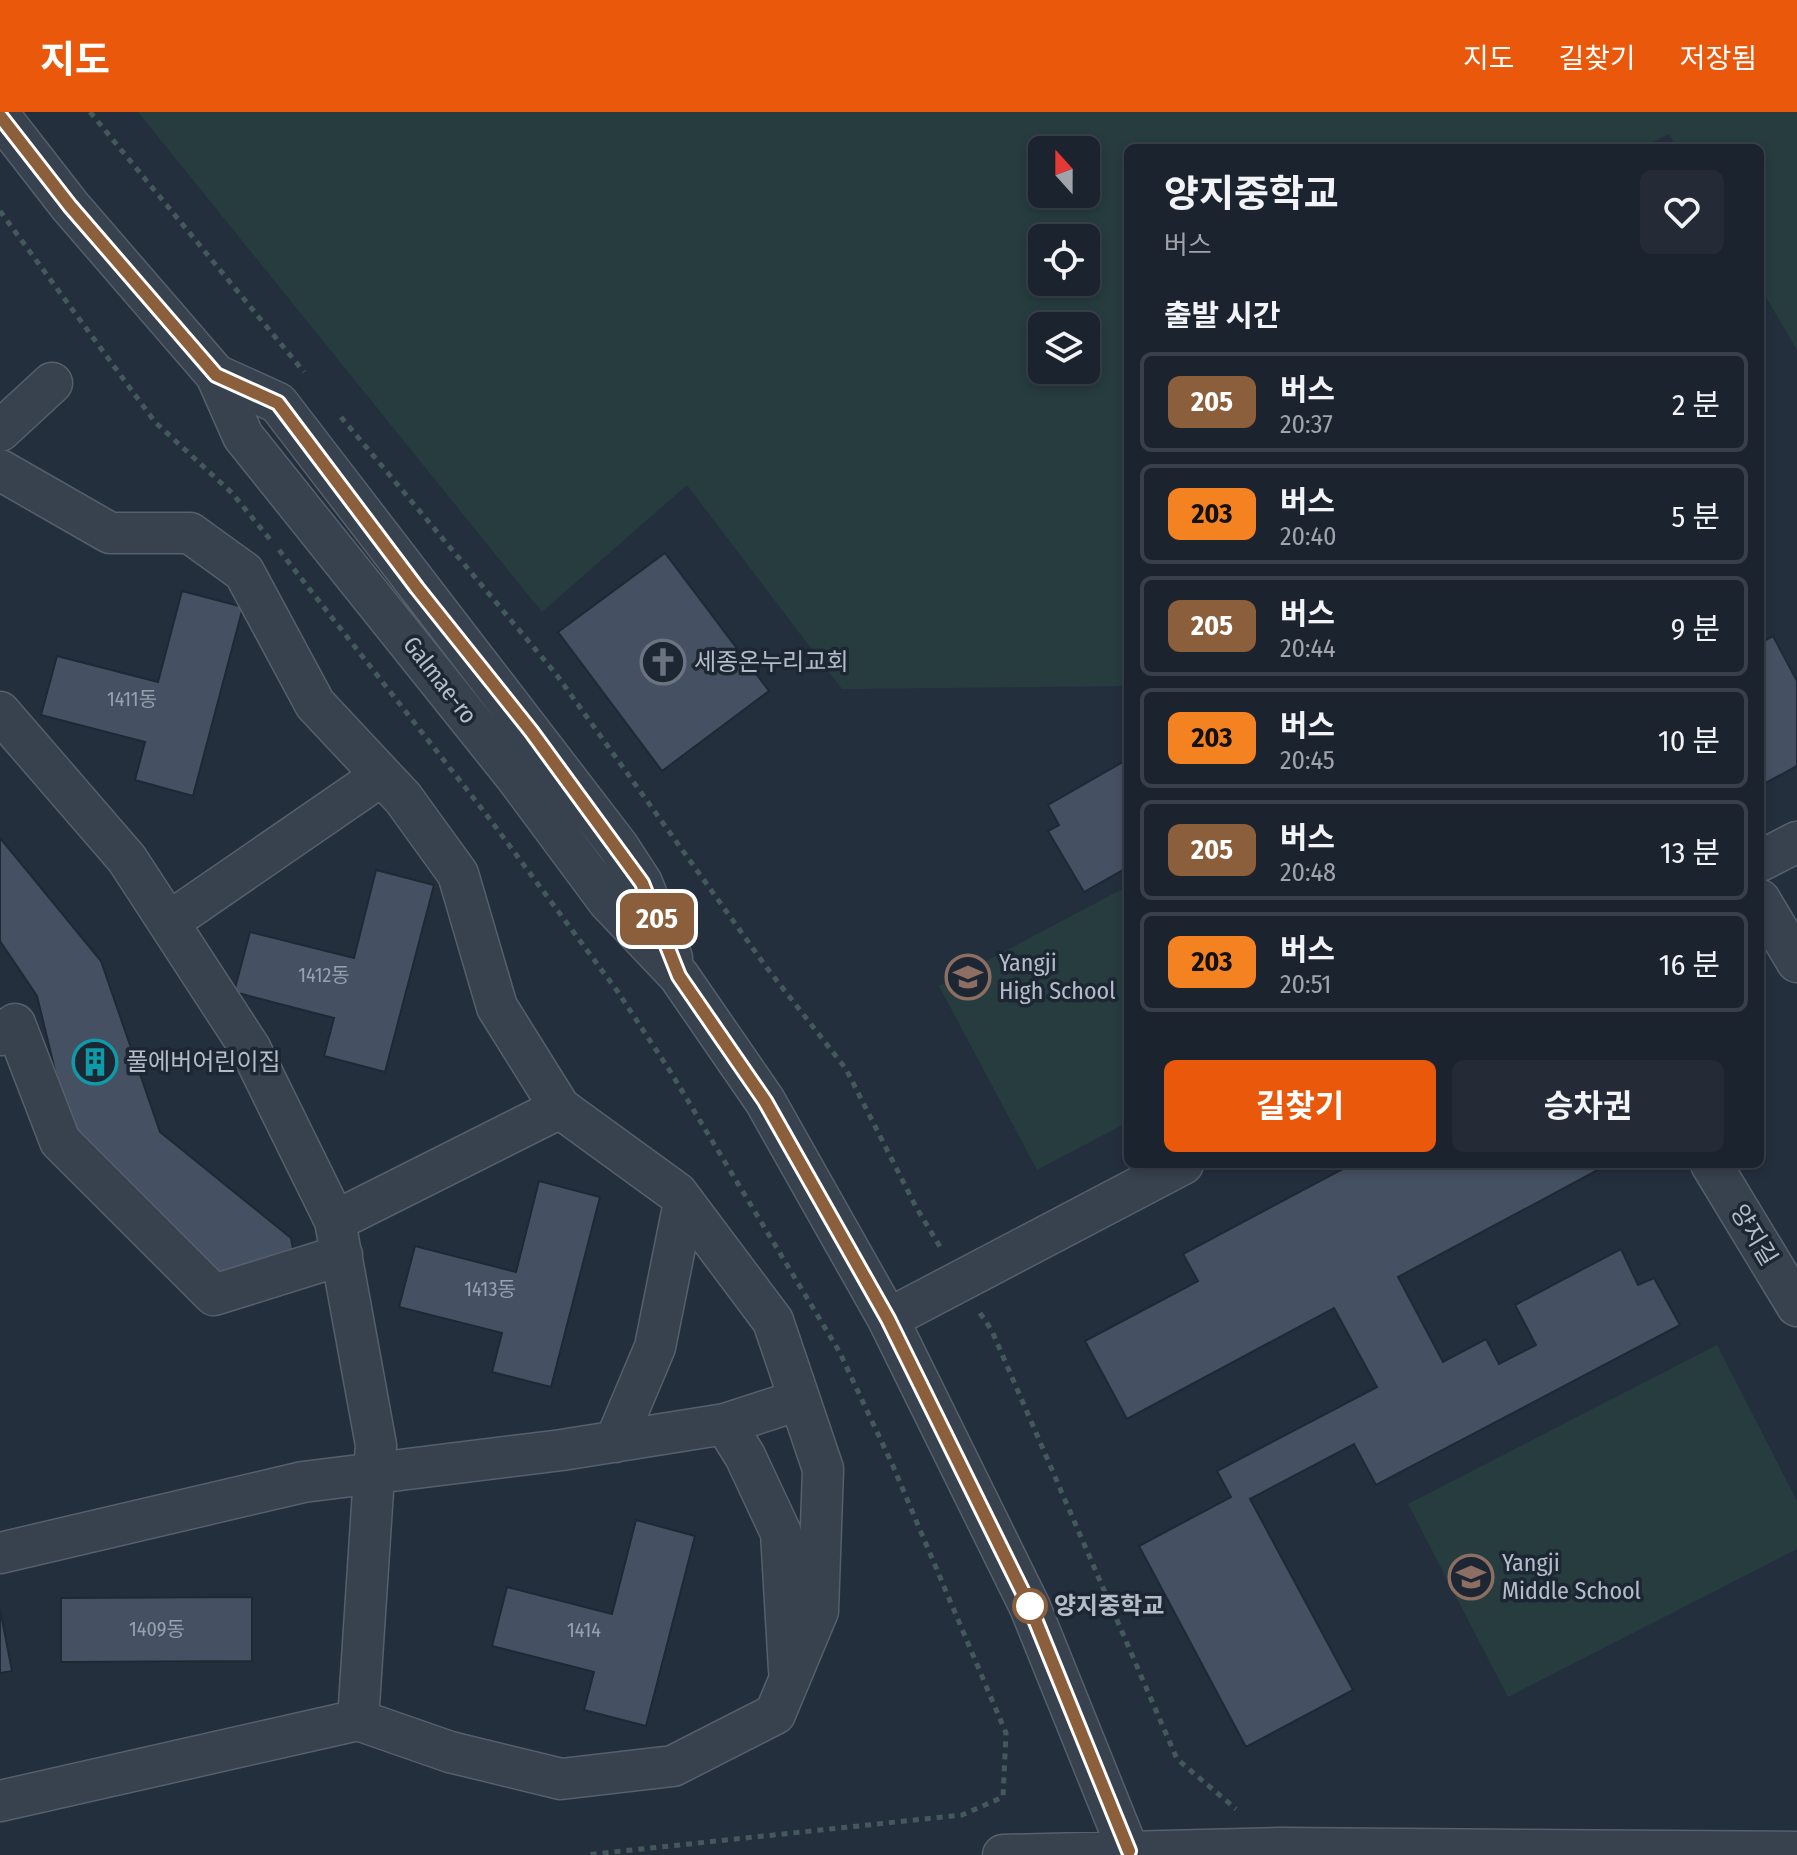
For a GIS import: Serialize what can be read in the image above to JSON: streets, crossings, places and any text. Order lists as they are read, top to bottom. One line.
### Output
{"streets":{"street":["Galmae-ro","양지길"]},"places":{"church":["세종온누리교회"],"school or university":["Yangji High School","Yangji Middle School"],"building":["풀에버어린이집"],"other":["양지중학교"]},"lines":["bus line 205"],"house_numbers":["1411동","1412동","1413동","1409동","1414"],"north":"top","page":{"header":"지도","nav":["지도","길찾기","저장됨"],"on_map":"205","heading":[["양지중학교","버스"],"출발 시간"],"list":[{"mark":"205","name":"버스","note":"20:37","value":"2 분"},{"mark":"203","name":"버스","note":"20:40","value":"5 분"},{"mark":"205","name":"버스","note":"20:44","value":"9 분"},{"mark":"203","name":"버스","note":"20:45","value":"10 분"},{"mark":"205","name":"버스","note":"20:48","value":"13 분"},{"mark":"203","name":"버스","note":"20:51","value":"16 분"}],"buttons":["길찾기","승차권"]}}
